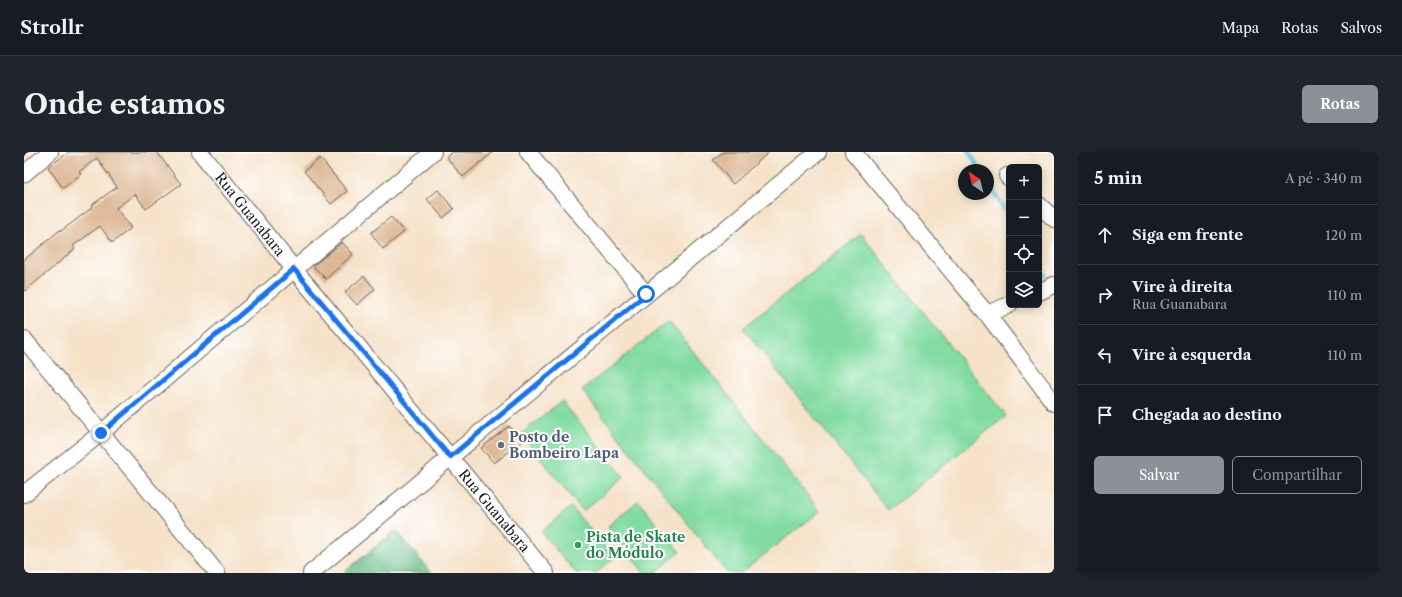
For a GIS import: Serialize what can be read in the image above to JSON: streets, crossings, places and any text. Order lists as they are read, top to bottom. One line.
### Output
{"streets":{"street":["Rua Guanabara"]},"places":["Posto de Bombeiro Lapa","Pista de Skate do Módulo"],"north":"top left","page":{"header":"Strollr","nav":["Mapa","Rotas","Salvos"],"buttons":["Rotas",["Salvar","Compartilhar"]],"title":"Onde estamos","heading":["5 min","A pé · 340 m"],"map_buttons":["+","−"],"list":[["Siga em frente","120 m"],["Vire à direita","Rua Guanabara","110 m"],["Vire à esquerda","110 m"],"Chegada ao destino"]}}
